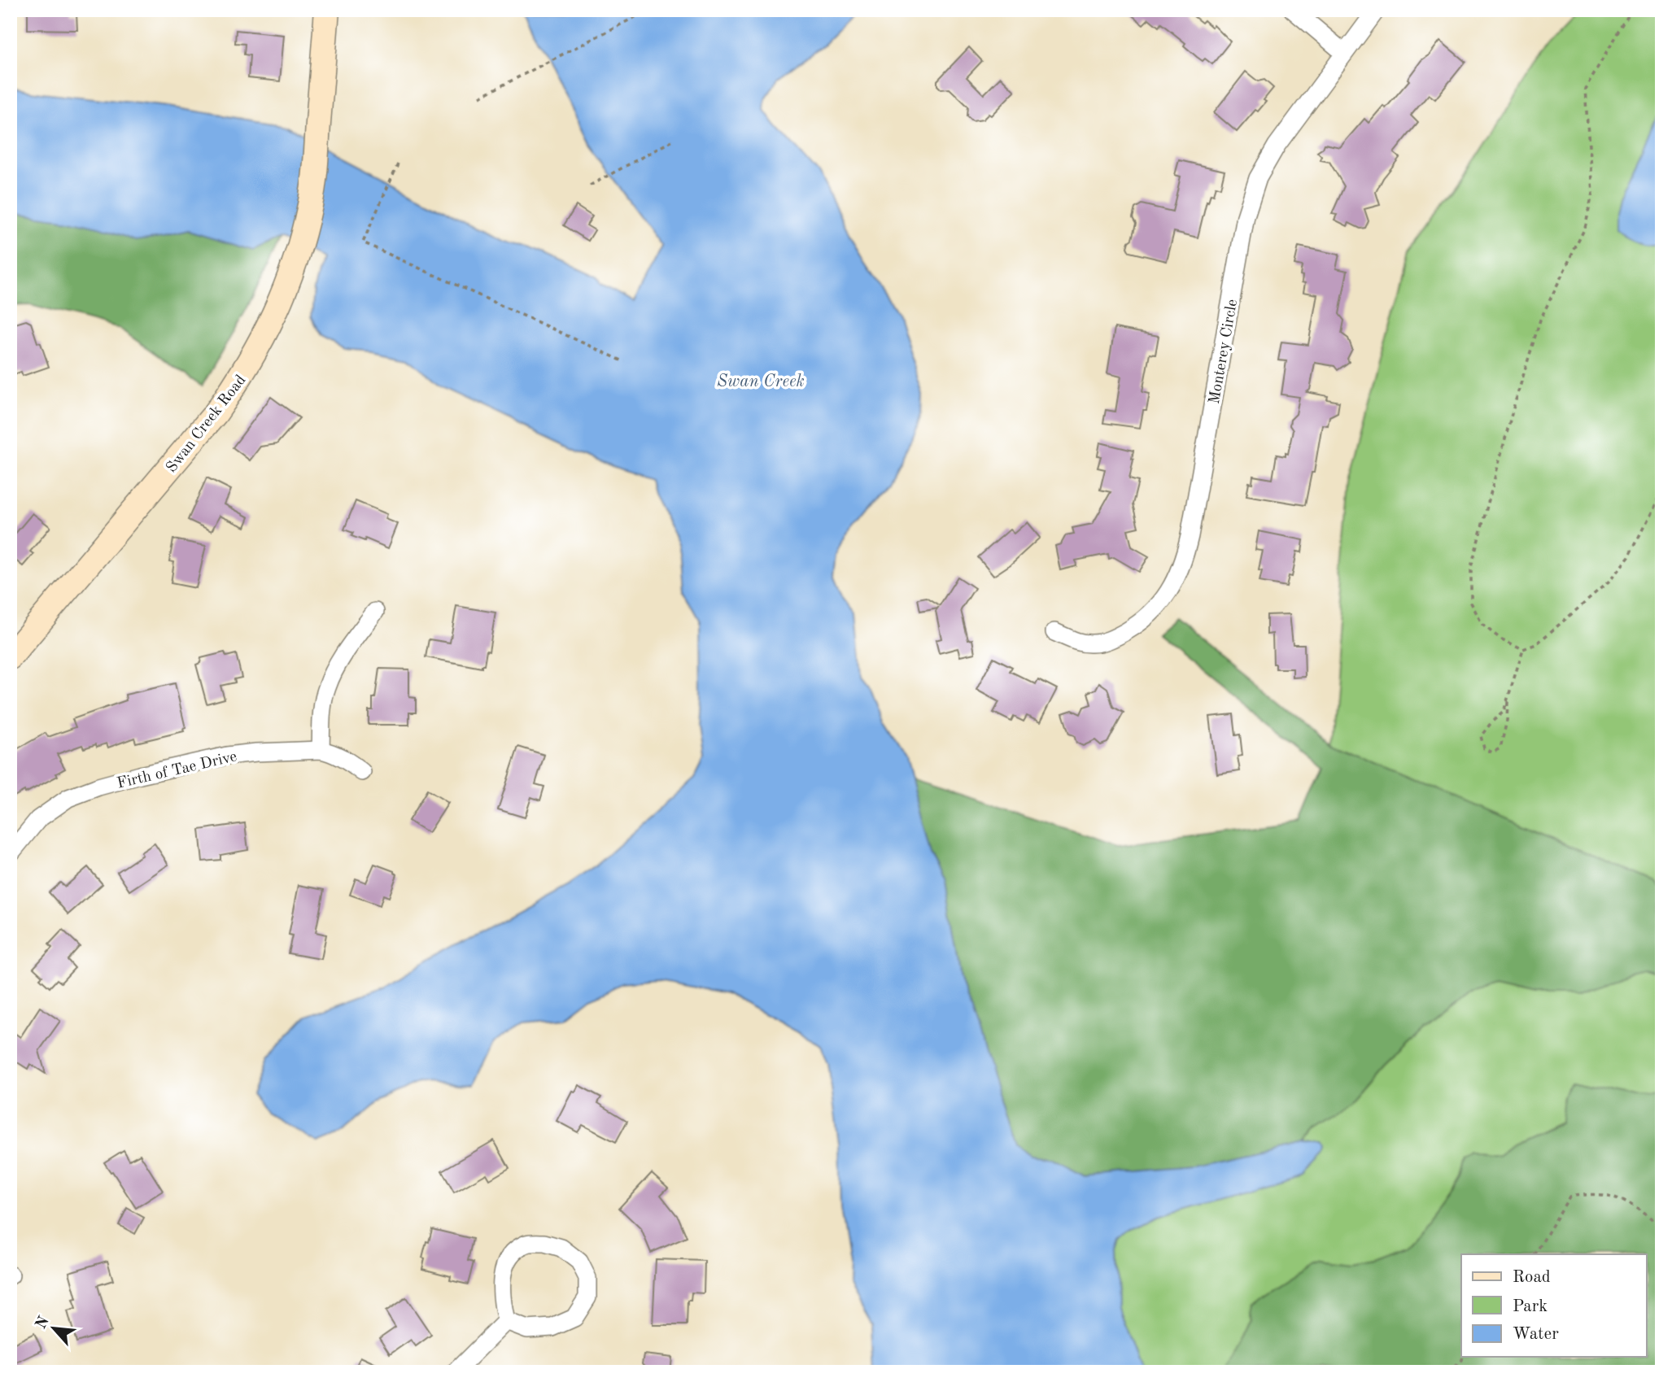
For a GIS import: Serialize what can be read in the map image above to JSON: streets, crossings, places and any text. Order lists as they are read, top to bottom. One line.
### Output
{"streets":{"street":["Monterey Circle","Swan Creek Road","Firth of Tae Drive"]},"water":["Swan Creek"],"legend":["Road","Park","Water"],"north":"top left"}
